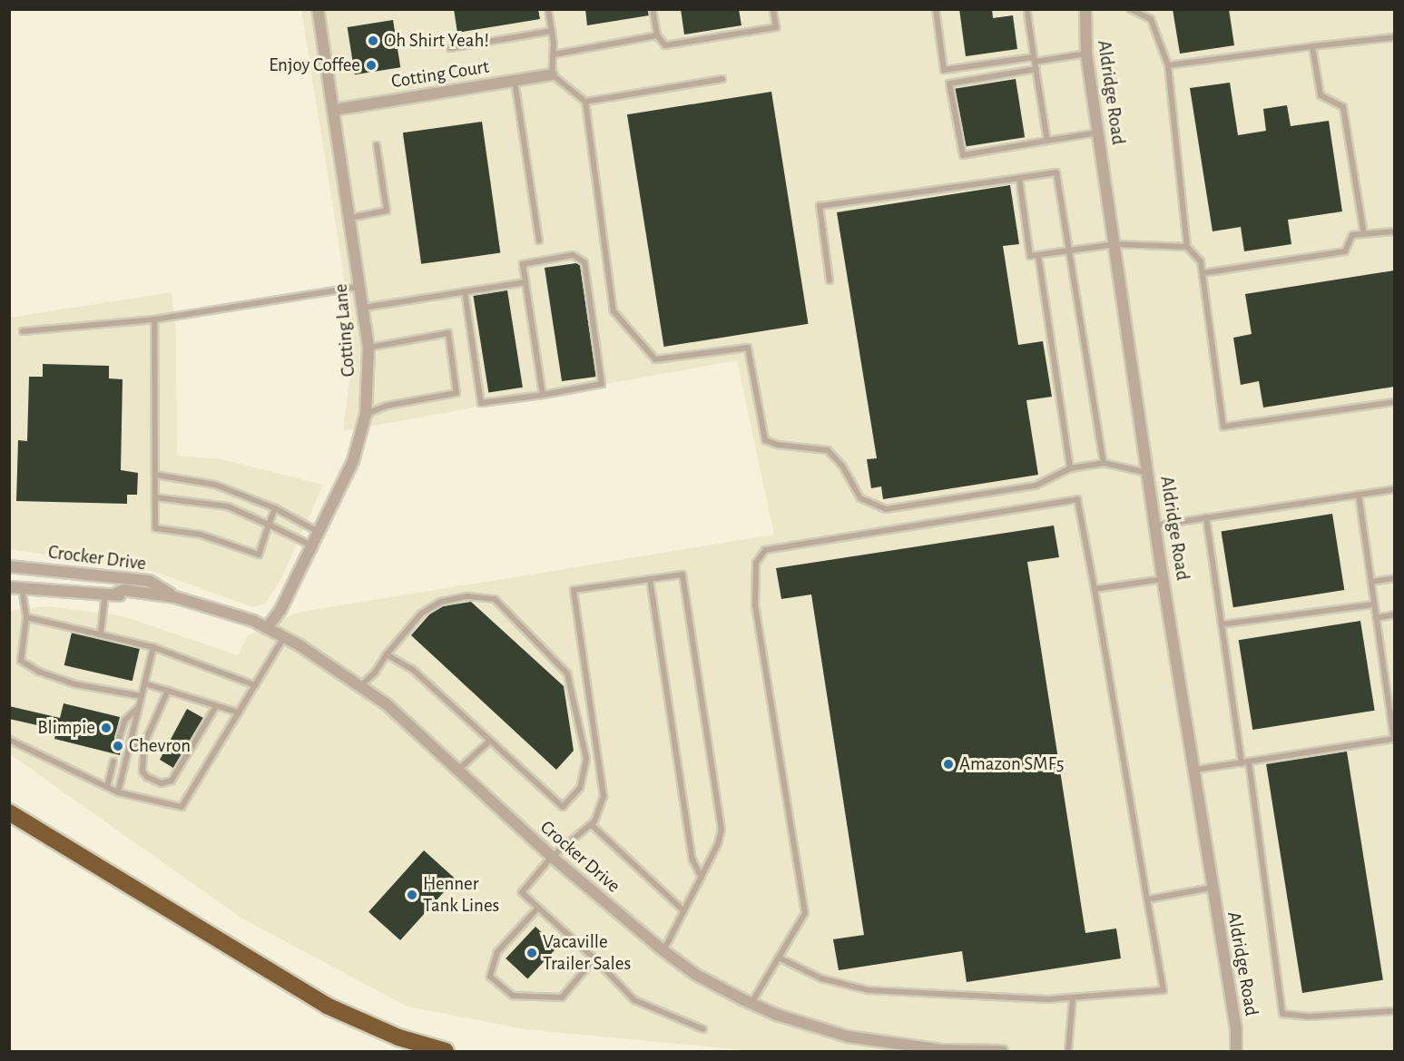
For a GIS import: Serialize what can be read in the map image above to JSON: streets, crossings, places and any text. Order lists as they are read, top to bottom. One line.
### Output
{"streets":{"street":["Cotting Court","Aldridge Road","Cotting Lane","Crocker Drive"]},"crossings":[["Cotting Court","Cotting Lane"],["Cotting Lane","Crocker Drive"]],"places":["Oh Shirt Yeah!","Enjoy Coffee","Blimpie","Chevron","Amazon SMF5","Henner Tank Lines","Vacaville Trailer Sales"]}
